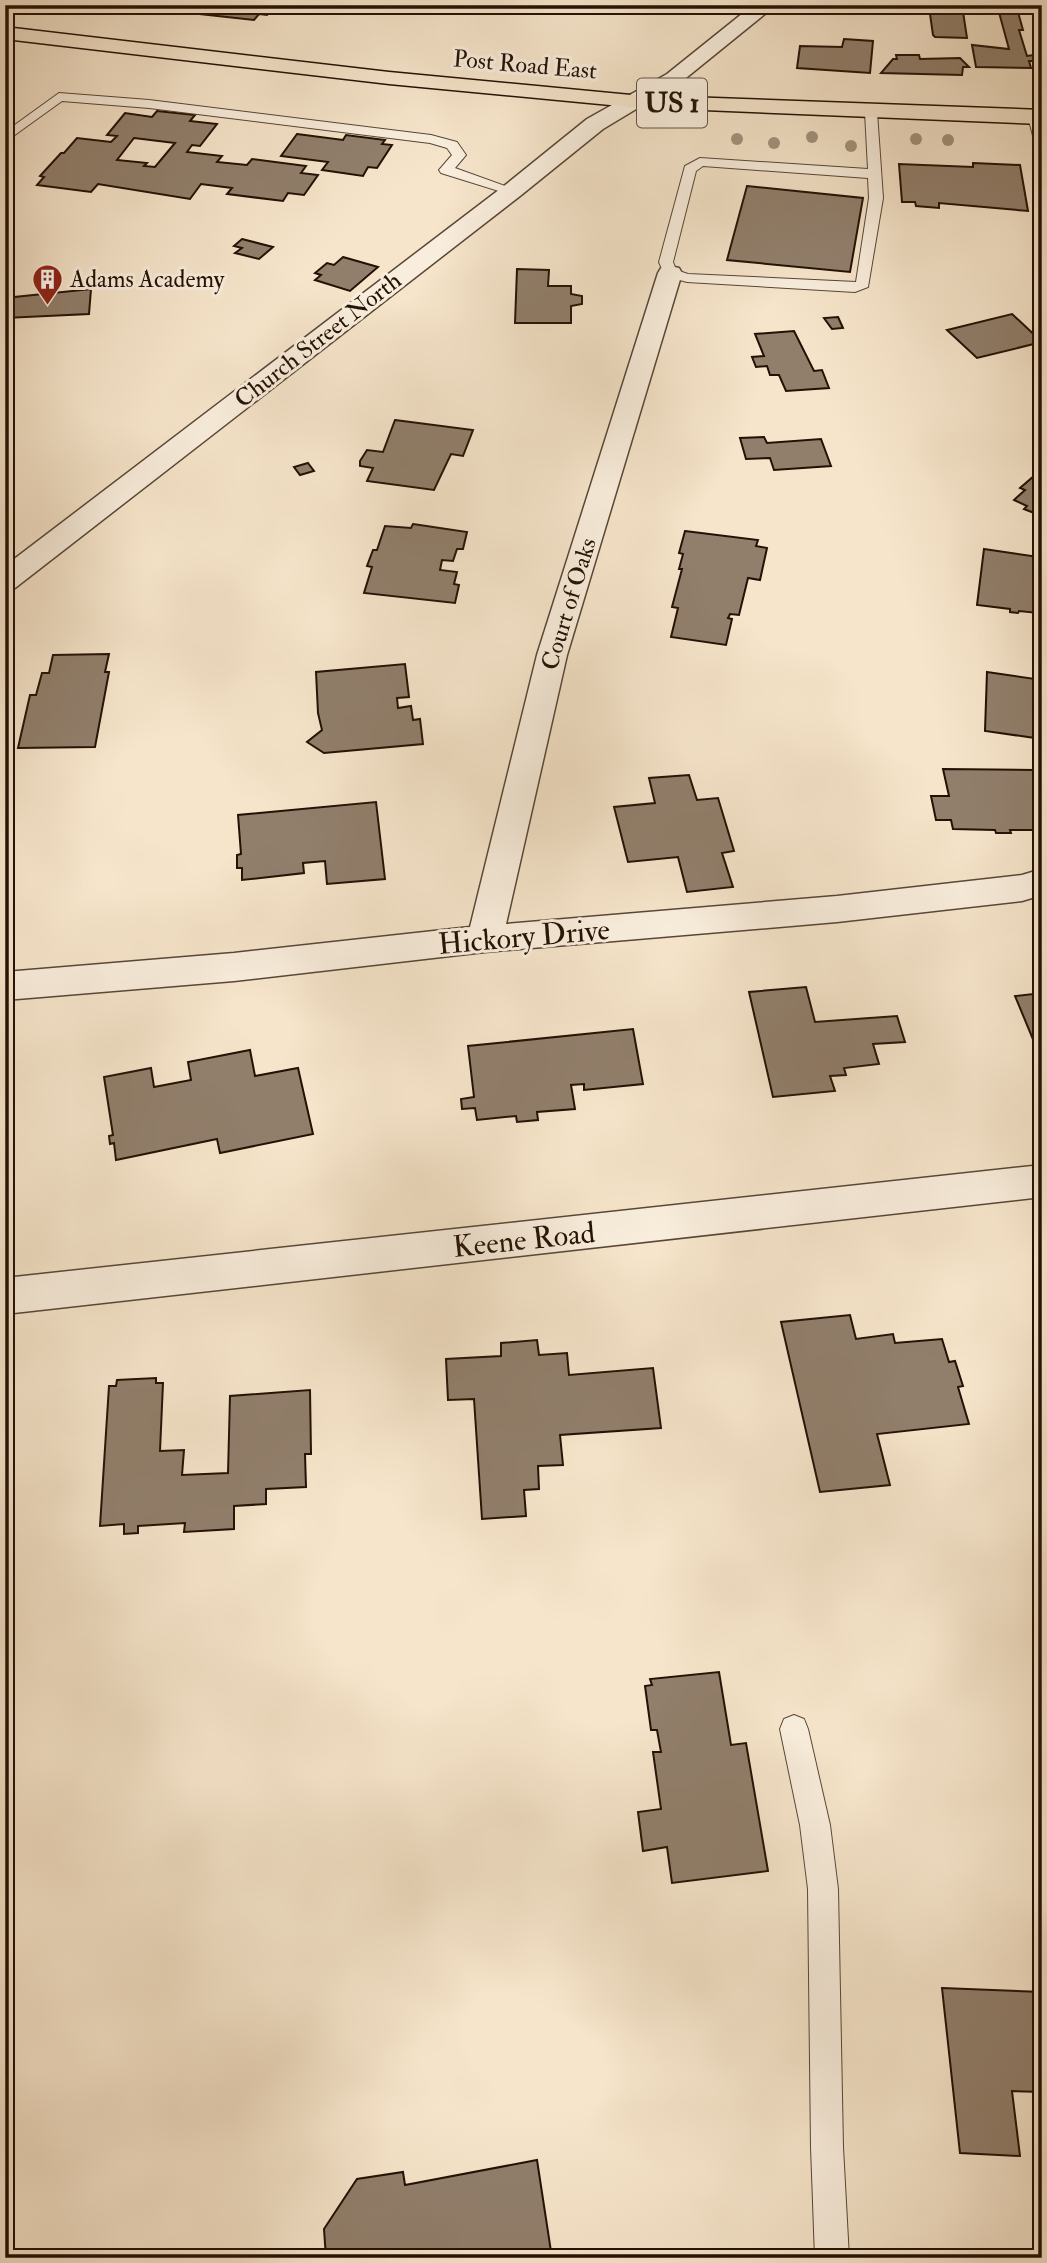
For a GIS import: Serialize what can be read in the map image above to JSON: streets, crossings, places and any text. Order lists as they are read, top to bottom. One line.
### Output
{"streets":{"main road":["Post Road East","US 1"],"street":["Church Street North","Court of Oaks","Hickory Drive","Keene Road"]},"crossings":[["Post Road East","Church Street North"],["Court of Oaks","Hickory Drive"]],"places":{"building":["Adams Academy"]}}
